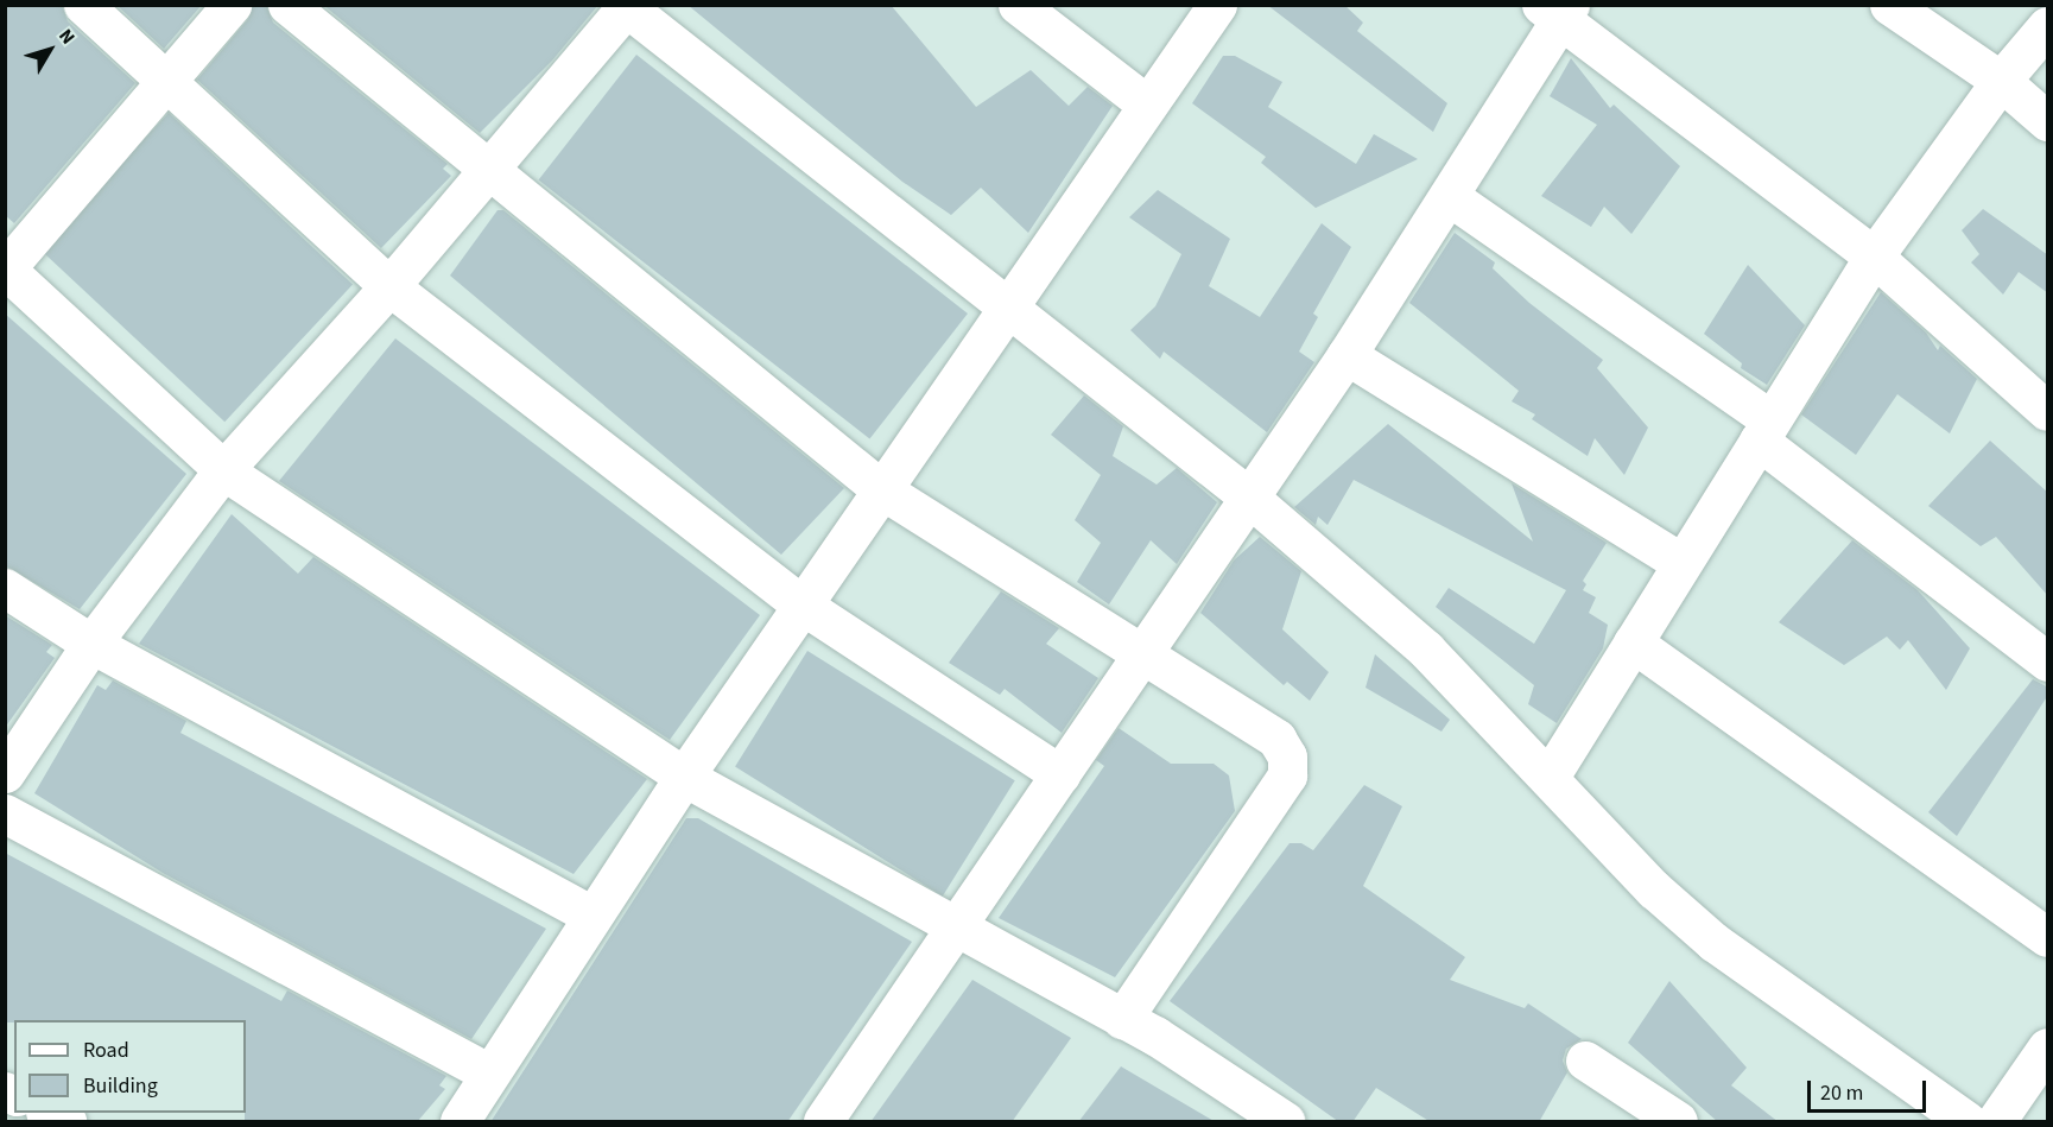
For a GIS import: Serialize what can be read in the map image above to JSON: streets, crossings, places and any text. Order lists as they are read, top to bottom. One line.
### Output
{"legend":["Road","Building"],"scale_bar":"20 m","north":"top right"}
